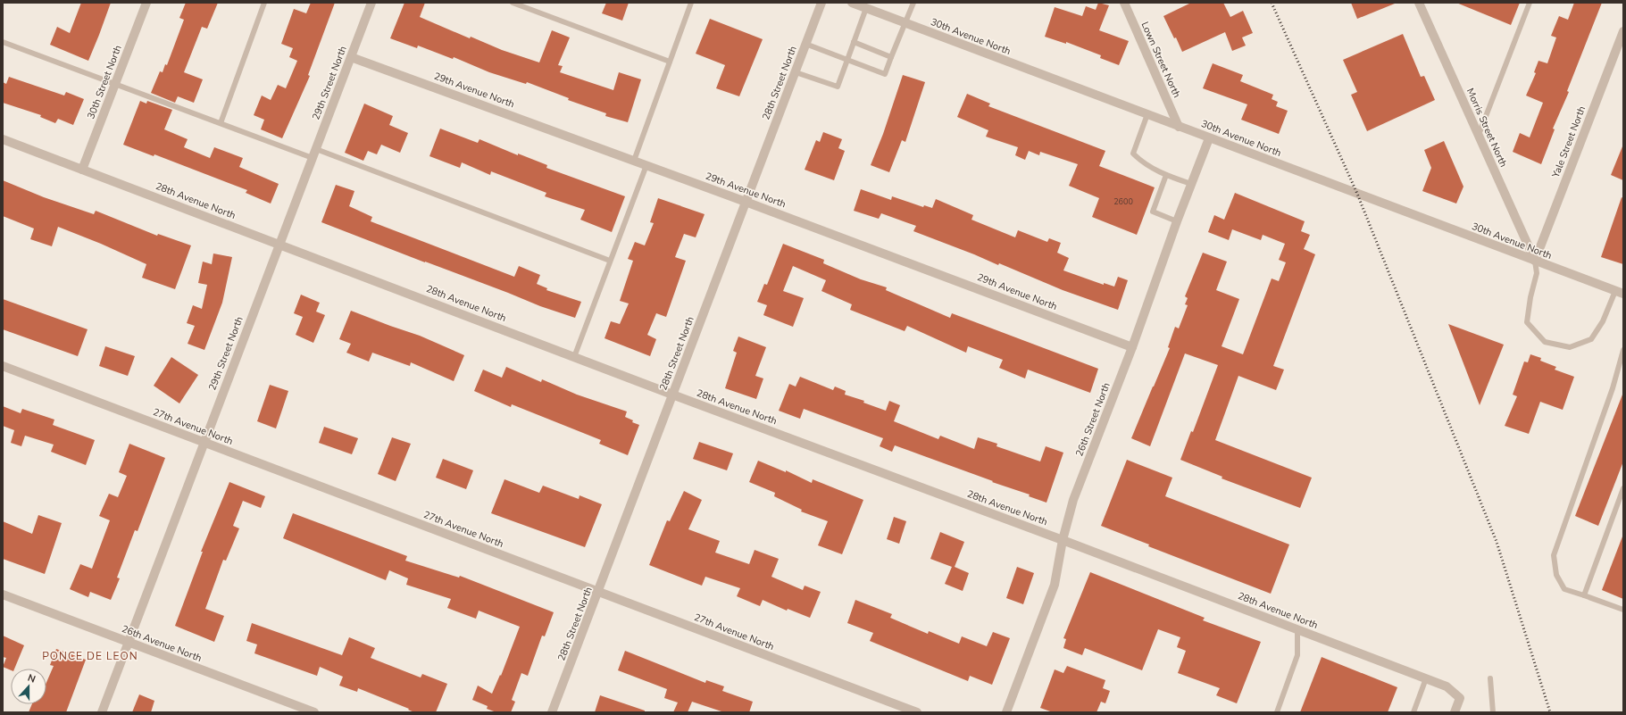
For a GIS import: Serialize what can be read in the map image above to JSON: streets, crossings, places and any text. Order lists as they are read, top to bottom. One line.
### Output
{"streets":{"street":["30th Avenue North","Lown Street North","30th Street North","29th Street North","28th Street North","29th Avenue North","Morris Street North","Yale Street North","28th Avenue North","26th Street North","27th Avenue North","26th Avenue North"]},"crossings":[["30th Avenue North","Lown Street North"],["30th Avenue North","Morris Street North"],["30th Avenue North","Yale Street North"],["30th Avenue North","26th Street North"],["30th Street North","28th Avenue North"],["29th Street North","29th Avenue North"],["29th Street North","28th Avenue North"],["29th Street North","27th Avenue North"],["29th Street North","26th Avenue North"],["28th Street North","29th Avenue North"],["28th Street North","28th Avenue North"],["28th Street North","27th Avenue North"],["29th Avenue North","26th Street North"],["Morris Street North","Yale Street North"],["28th Avenue North","26th Street North"]],"districts":["PONCE DE LEON"],"house_numbers":["2600"],"north":"top"}
